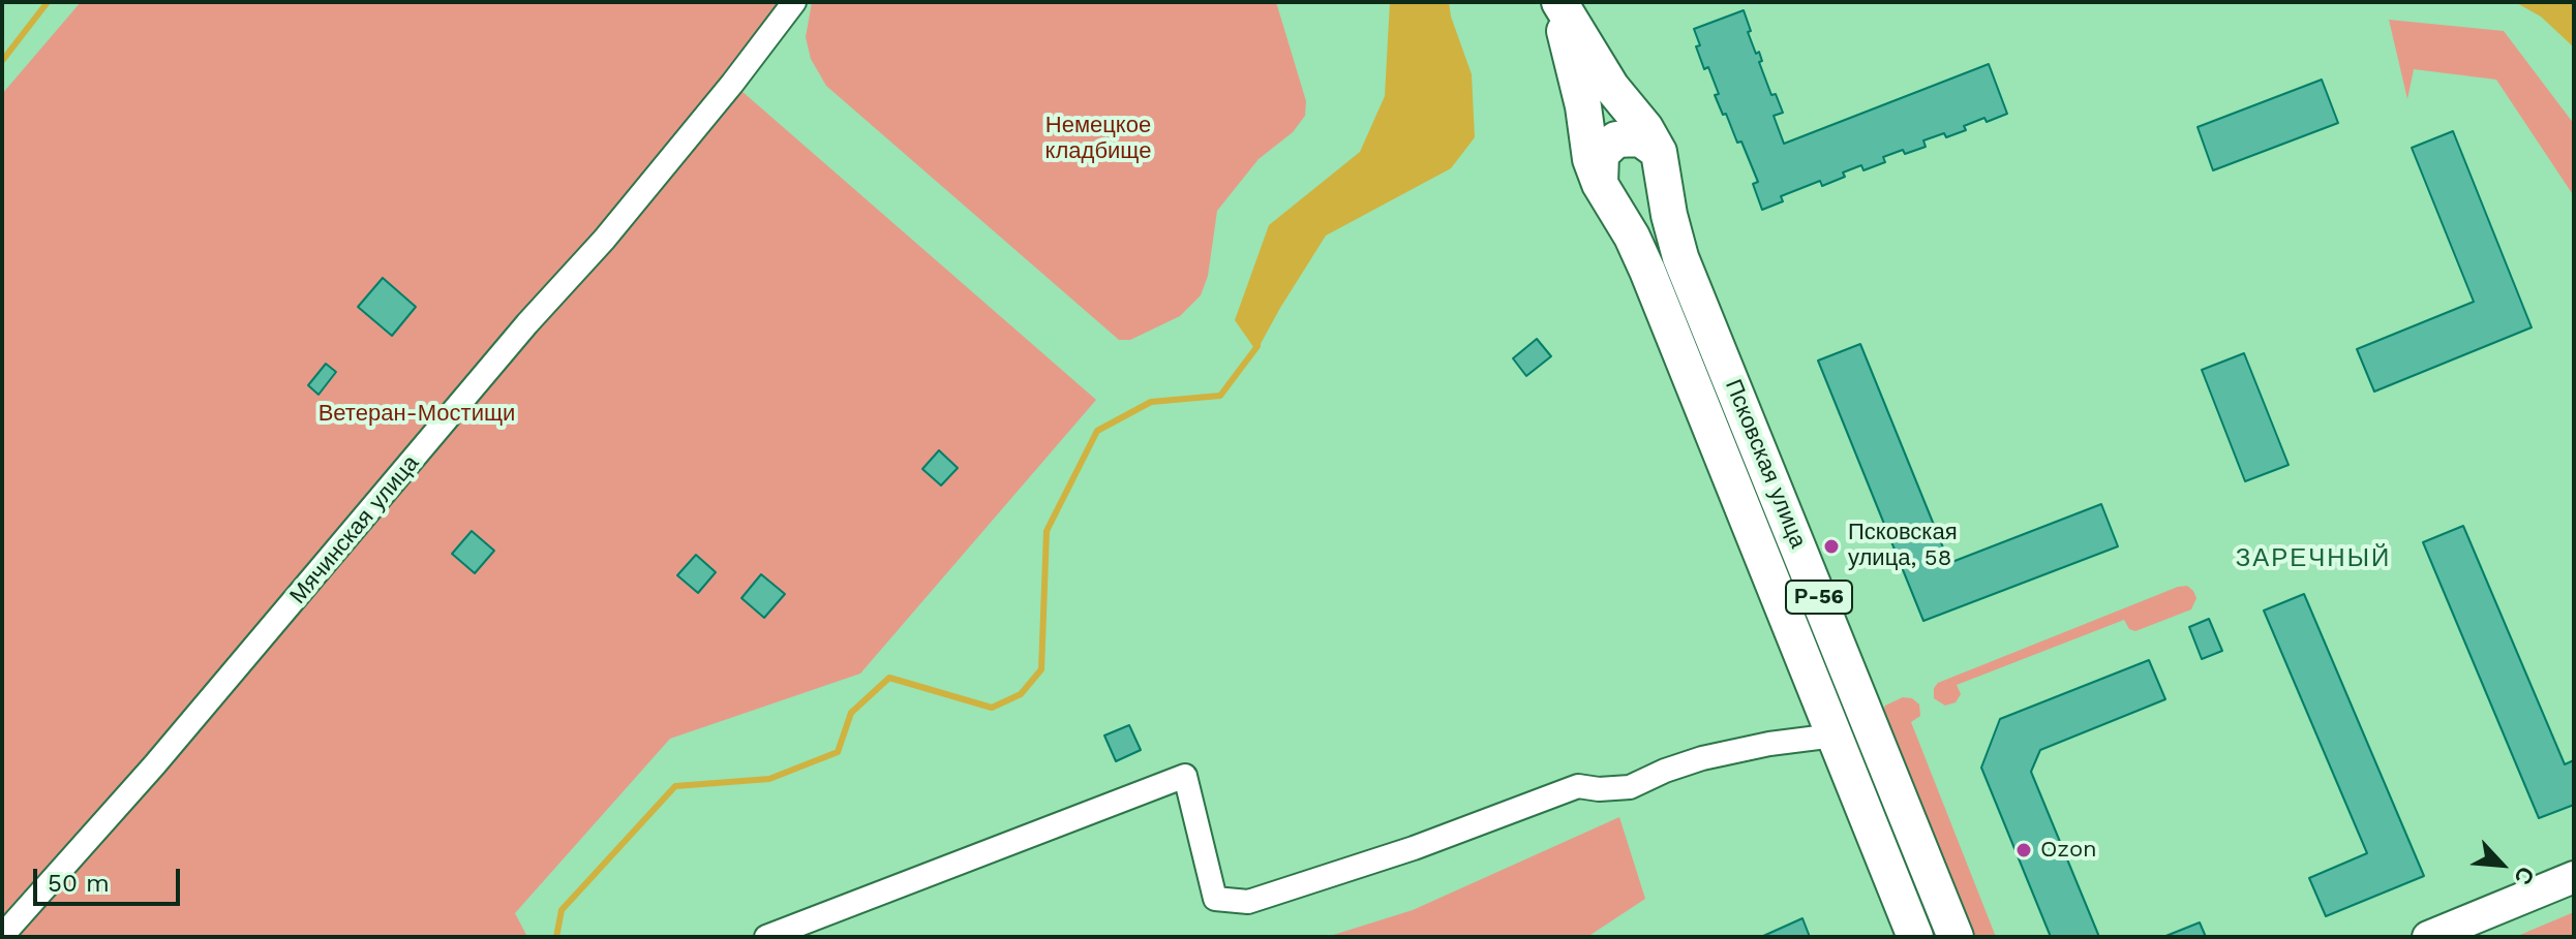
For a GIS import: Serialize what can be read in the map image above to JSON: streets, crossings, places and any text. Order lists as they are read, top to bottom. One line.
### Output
{"streets":{"main road":["Псковская улица","Р-56"],"street":["Мячинская улица"]},"districts":["ЗАРЕЧНЫЙ"],"parks":["Немецкое кладбище","Ветеран-Мостищи"],"places":["Псковская улица, 58","Ozon"],"scale_bar":"50 m","north":"bottom right"}
